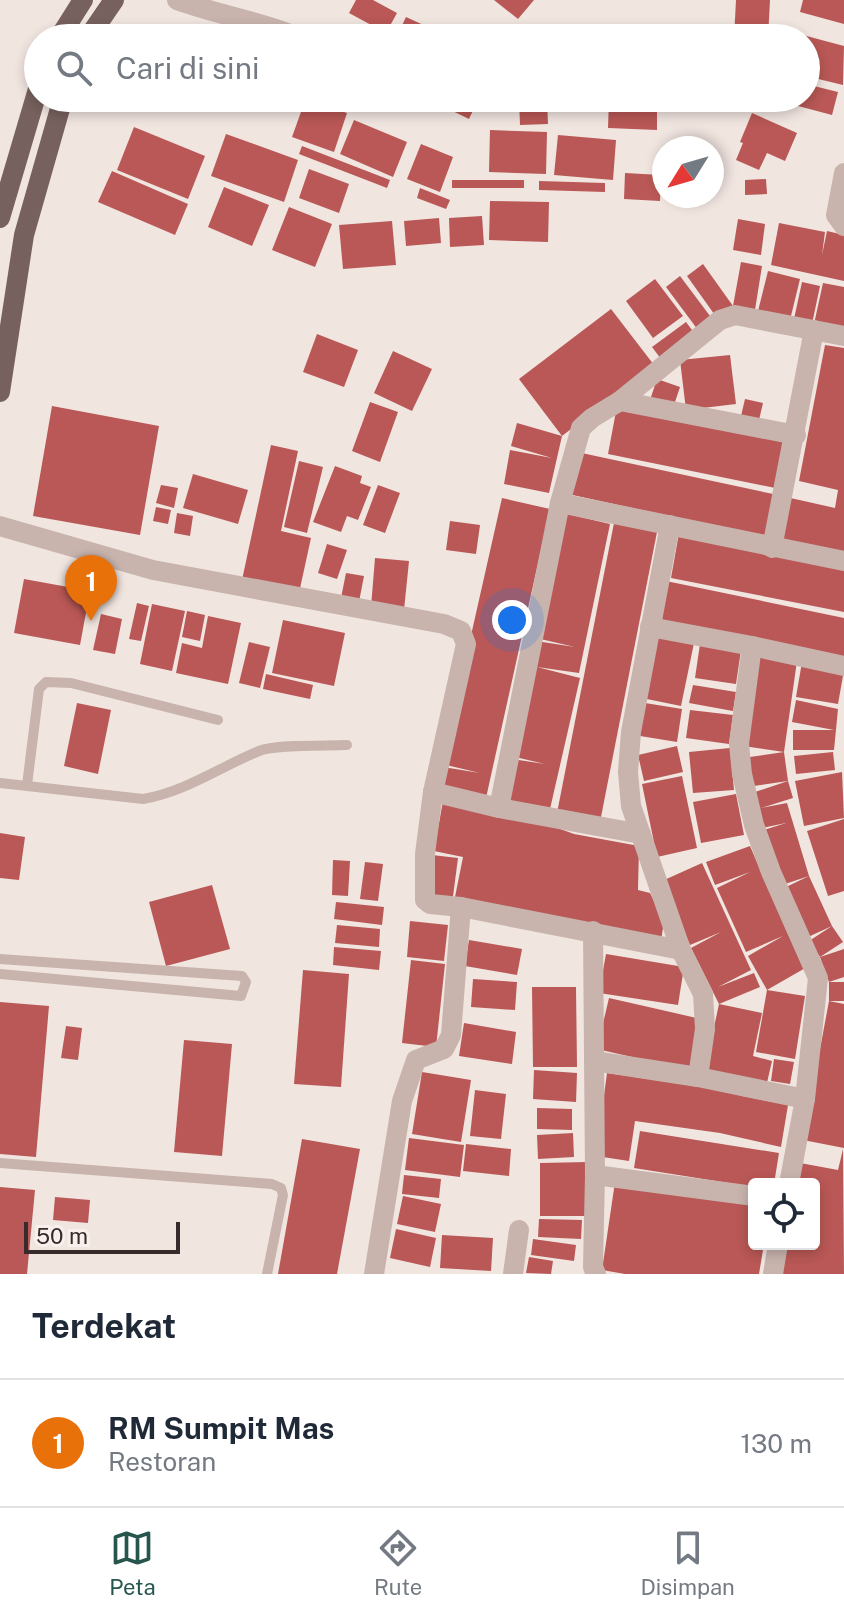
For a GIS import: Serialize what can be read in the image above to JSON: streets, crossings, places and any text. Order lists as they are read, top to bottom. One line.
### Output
{"scale_bar":"50 m","north":"bottom left","page":{"search":"Cari di sini","pins":"1","scale":"50 m","heading":"Terdekat","list":[{"mark":"1","name":"RM Sumpit Mas","note":"Restoran","value":"130 m"}],"nav":["Peta","Rute","Disimpan"]}}
